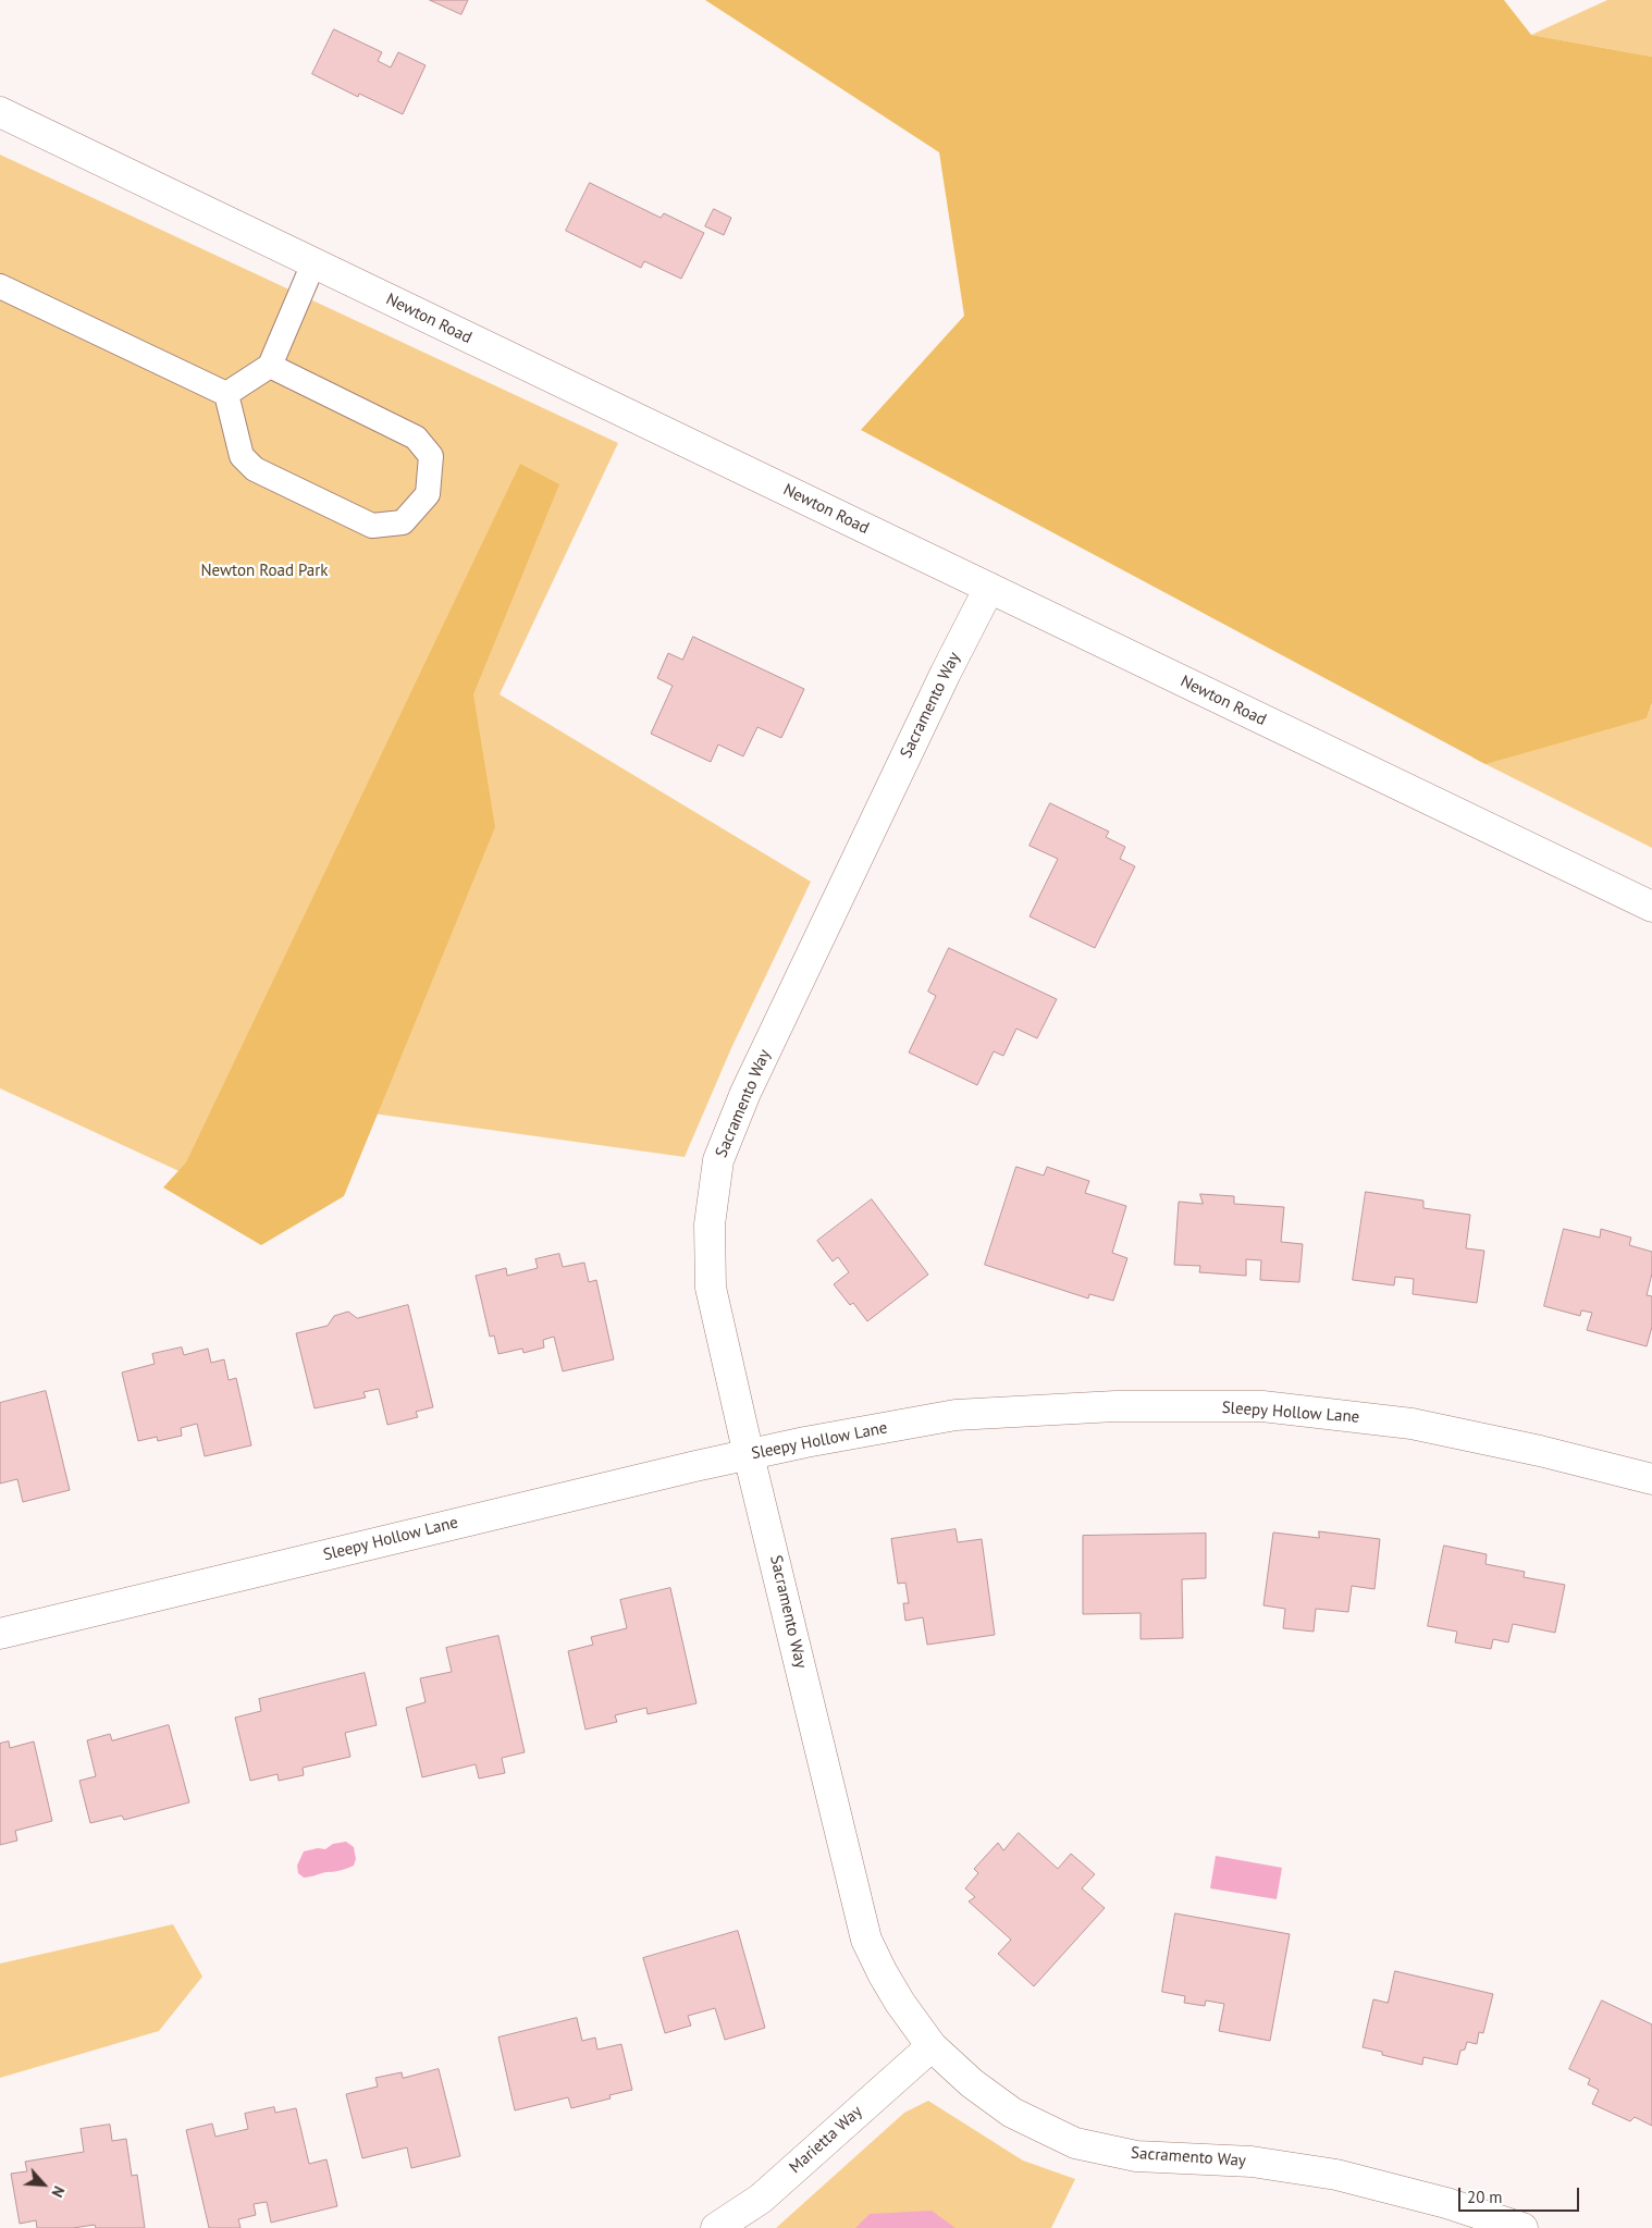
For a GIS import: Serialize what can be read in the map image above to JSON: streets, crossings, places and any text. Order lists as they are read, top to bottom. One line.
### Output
{"streets":{"street":["Newton Road","Sacramento Way","Sleepy Hollow Lane","Marietta Way"]},"crossings":[["Newton Road","Sacramento Way"],["Sacramento Way","Sleepy Hollow Lane"],["Sacramento Way","Marietta Way"]],"parks":["Newton Road Park"],"scale_bar":"20 m","north":"bottom right"}
